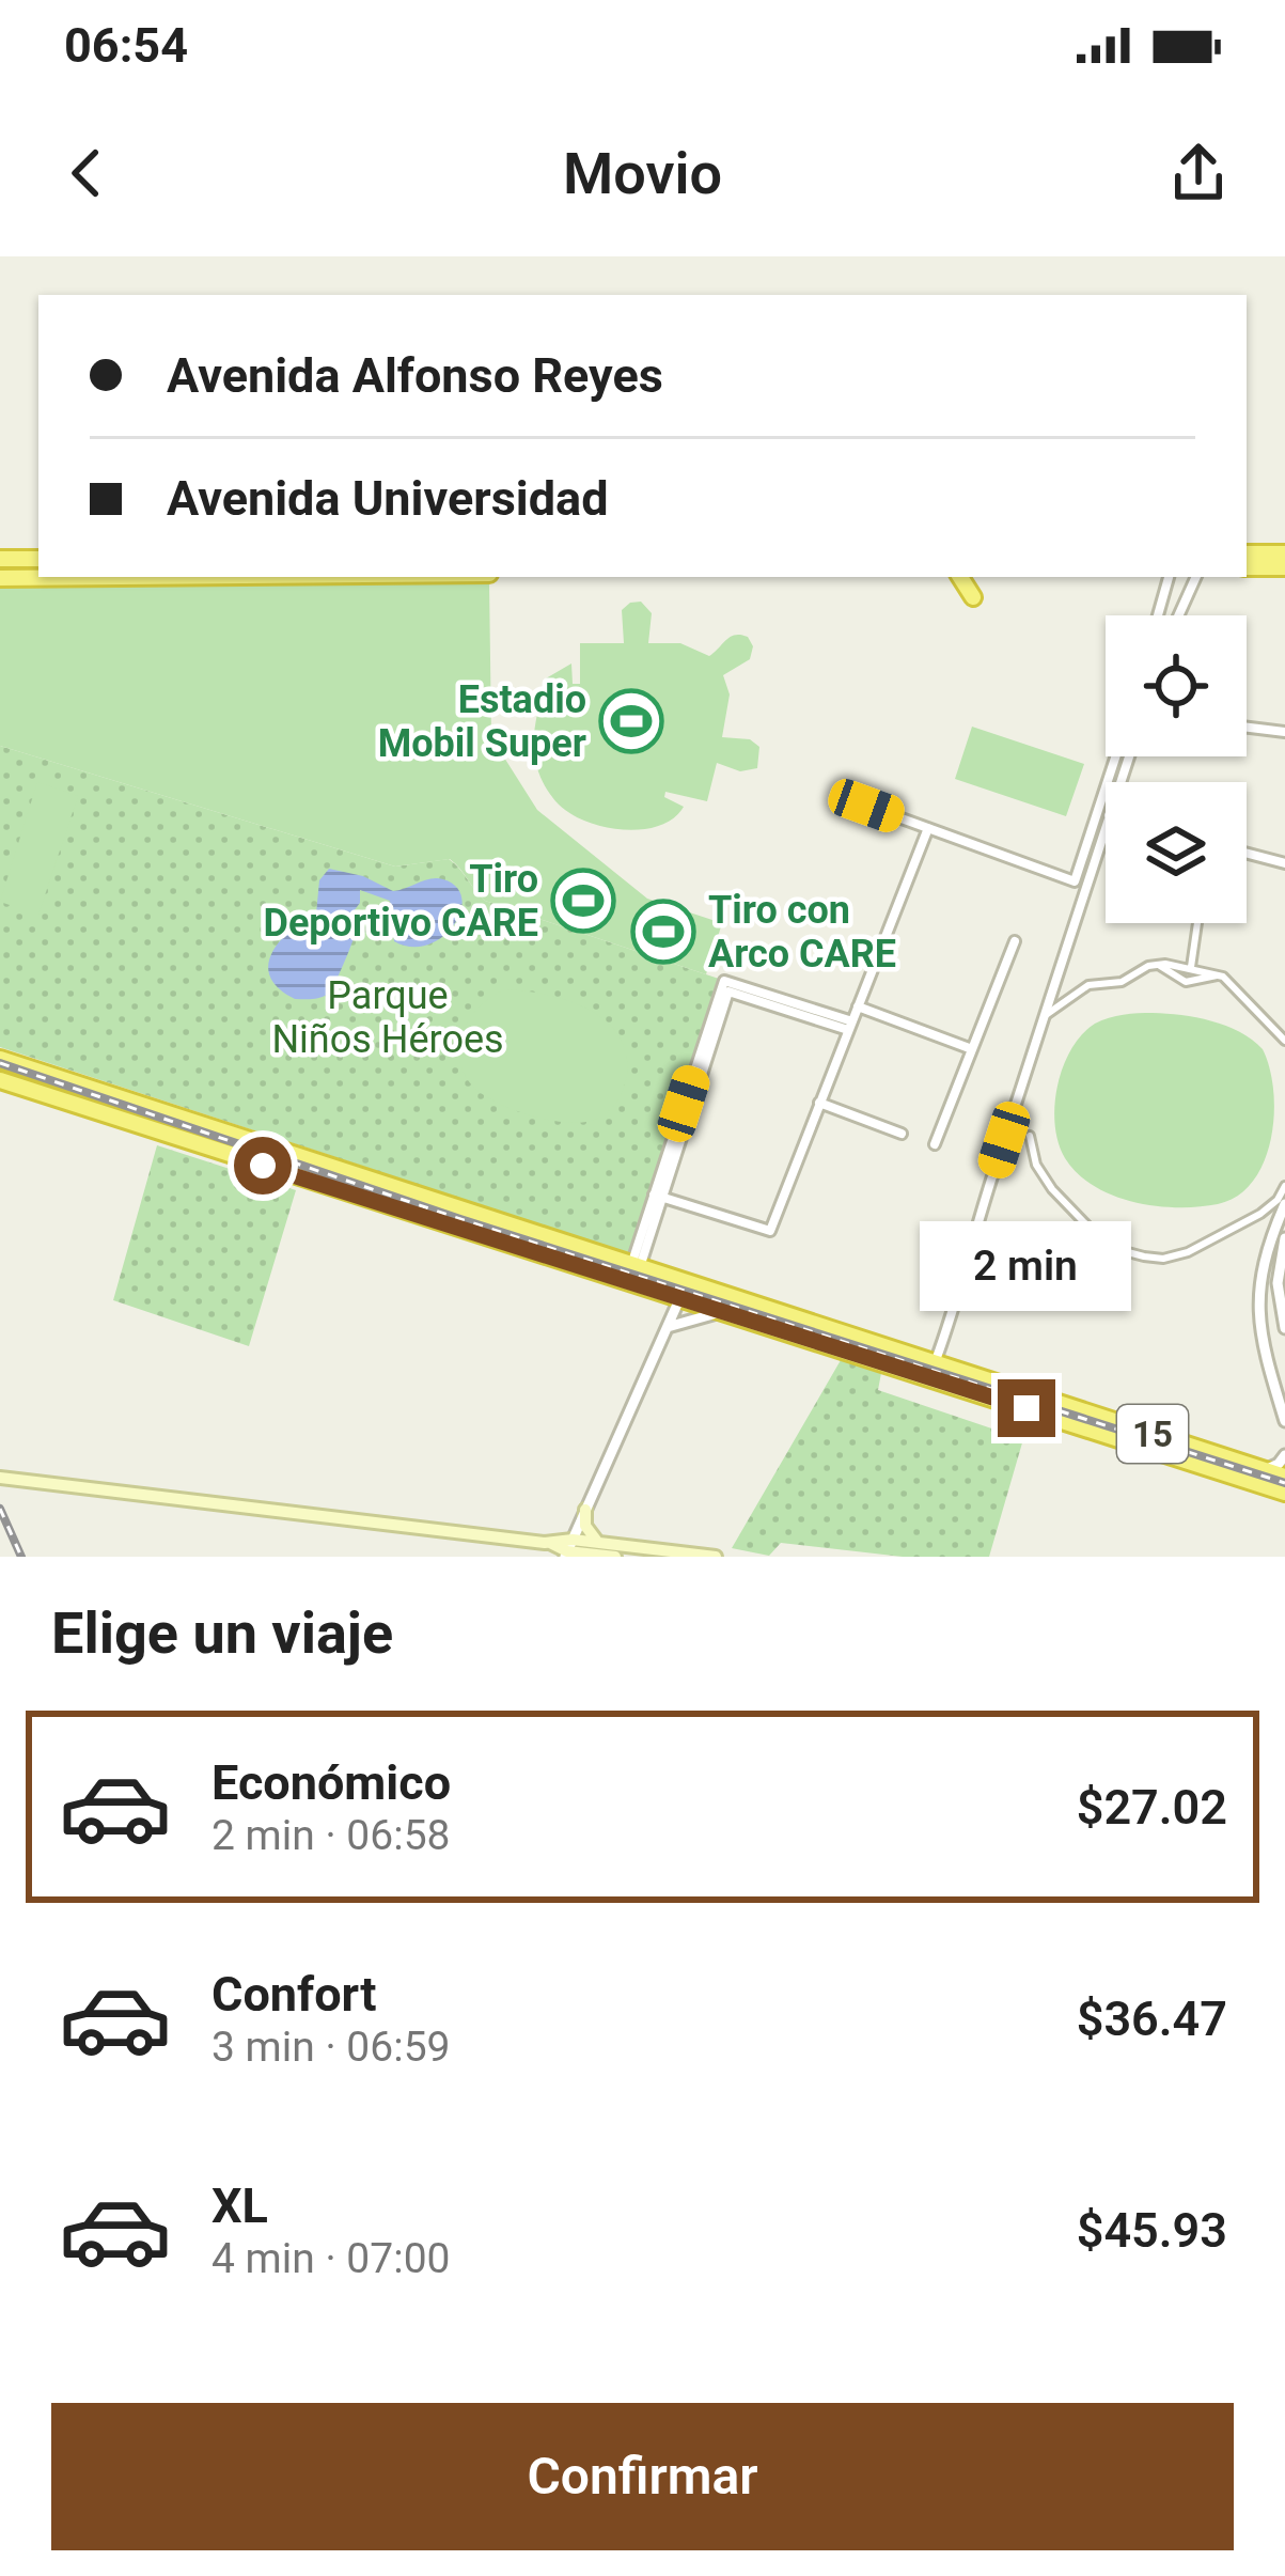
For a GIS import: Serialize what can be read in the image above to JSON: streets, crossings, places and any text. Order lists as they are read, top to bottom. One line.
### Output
{"streets":{"highway":["15"]},"parks":["Parque Niños Héroes"],"places":{"sports":["Estadio Mobil Super","Tiro Deportivo CARE","Tiro con Arco CARE"]},"page":{"status":"06:54","header":"Movio","banner":["Avenida Alfonso Reyes","Avenida Universidad"],"bubble":"2 min","heading":"Elige un viaje","list":[{"name":"Económico","note":"2 min · 06:58","value":"$27.02"},{"name":"Confort","note":"3 min · 06:59","value":"$36.47"},{"name":"XL","note":"4 min · 07:00","value":"$45.93"}],"buttons":"Confirmar"}}
